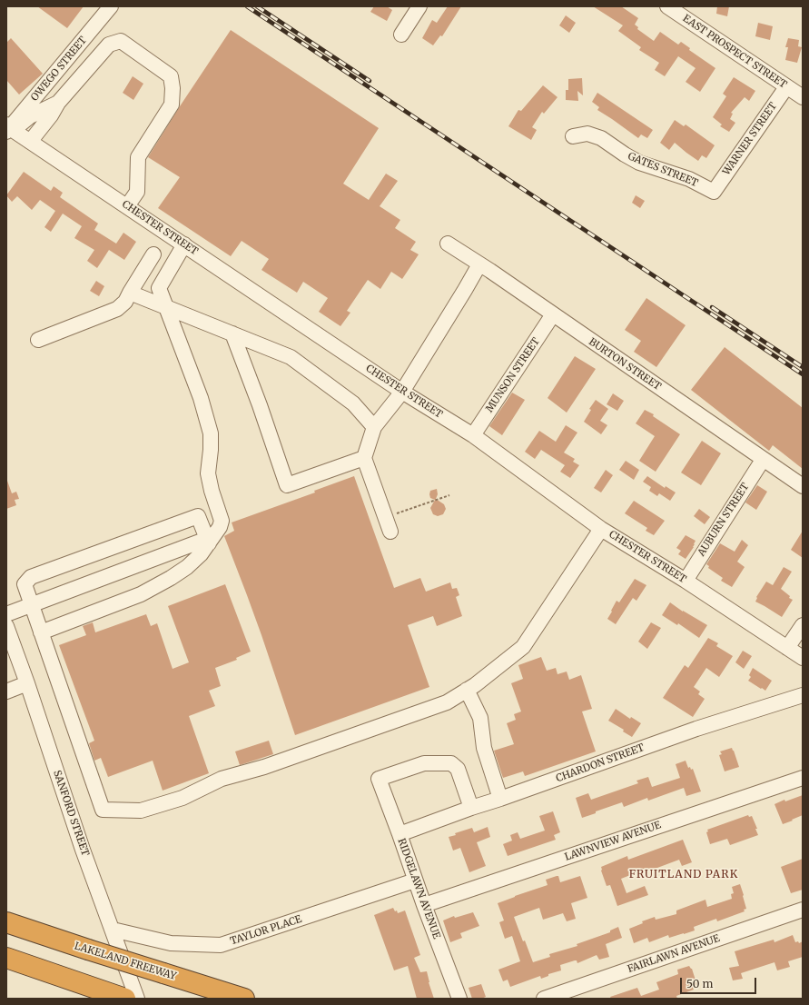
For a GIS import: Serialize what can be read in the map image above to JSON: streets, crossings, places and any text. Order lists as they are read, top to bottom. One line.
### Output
{"streets":{"highway":["LAKELAND FREEWAY"],"street":["EAST PROSPECT STREET","OWEGO STREET","WARNER STREET","GATES STREET","CHESTER STREET","BURTON STREET","MUNSON STREET","AUBURN STREET","CHARDON STREET","SANFORD STREET","LAWNVIEW AVENUE","RIDGELAWN AVENUE","TAYLOR PLACE","FAIRLAWN AVENUE"]},"crossings":[["EAST PROSPECT STREET","WARNER STREET"],["OWEGO STREET","CHESTER STREET"],["WARNER STREET","GATES STREET"],["CHESTER STREET","MUNSON STREET"],["CHESTER STREET","AUBURN STREET"],["BURTON STREET","MUNSON STREET"],["BURTON STREET","AUBURN STREET"],["CHARDON STREET","RIDGELAWN AVENUE"],["SANFORD STREET","TAYLOR PLACE"],["LAWNVIEW AVENUE","RIDGELAWN AVENUE"],["RIDGELAWN AVENUE","TAYLOR PLACE"]],"districts":["FRUITLAND PARK"],"scale_bar":"50 m"}
